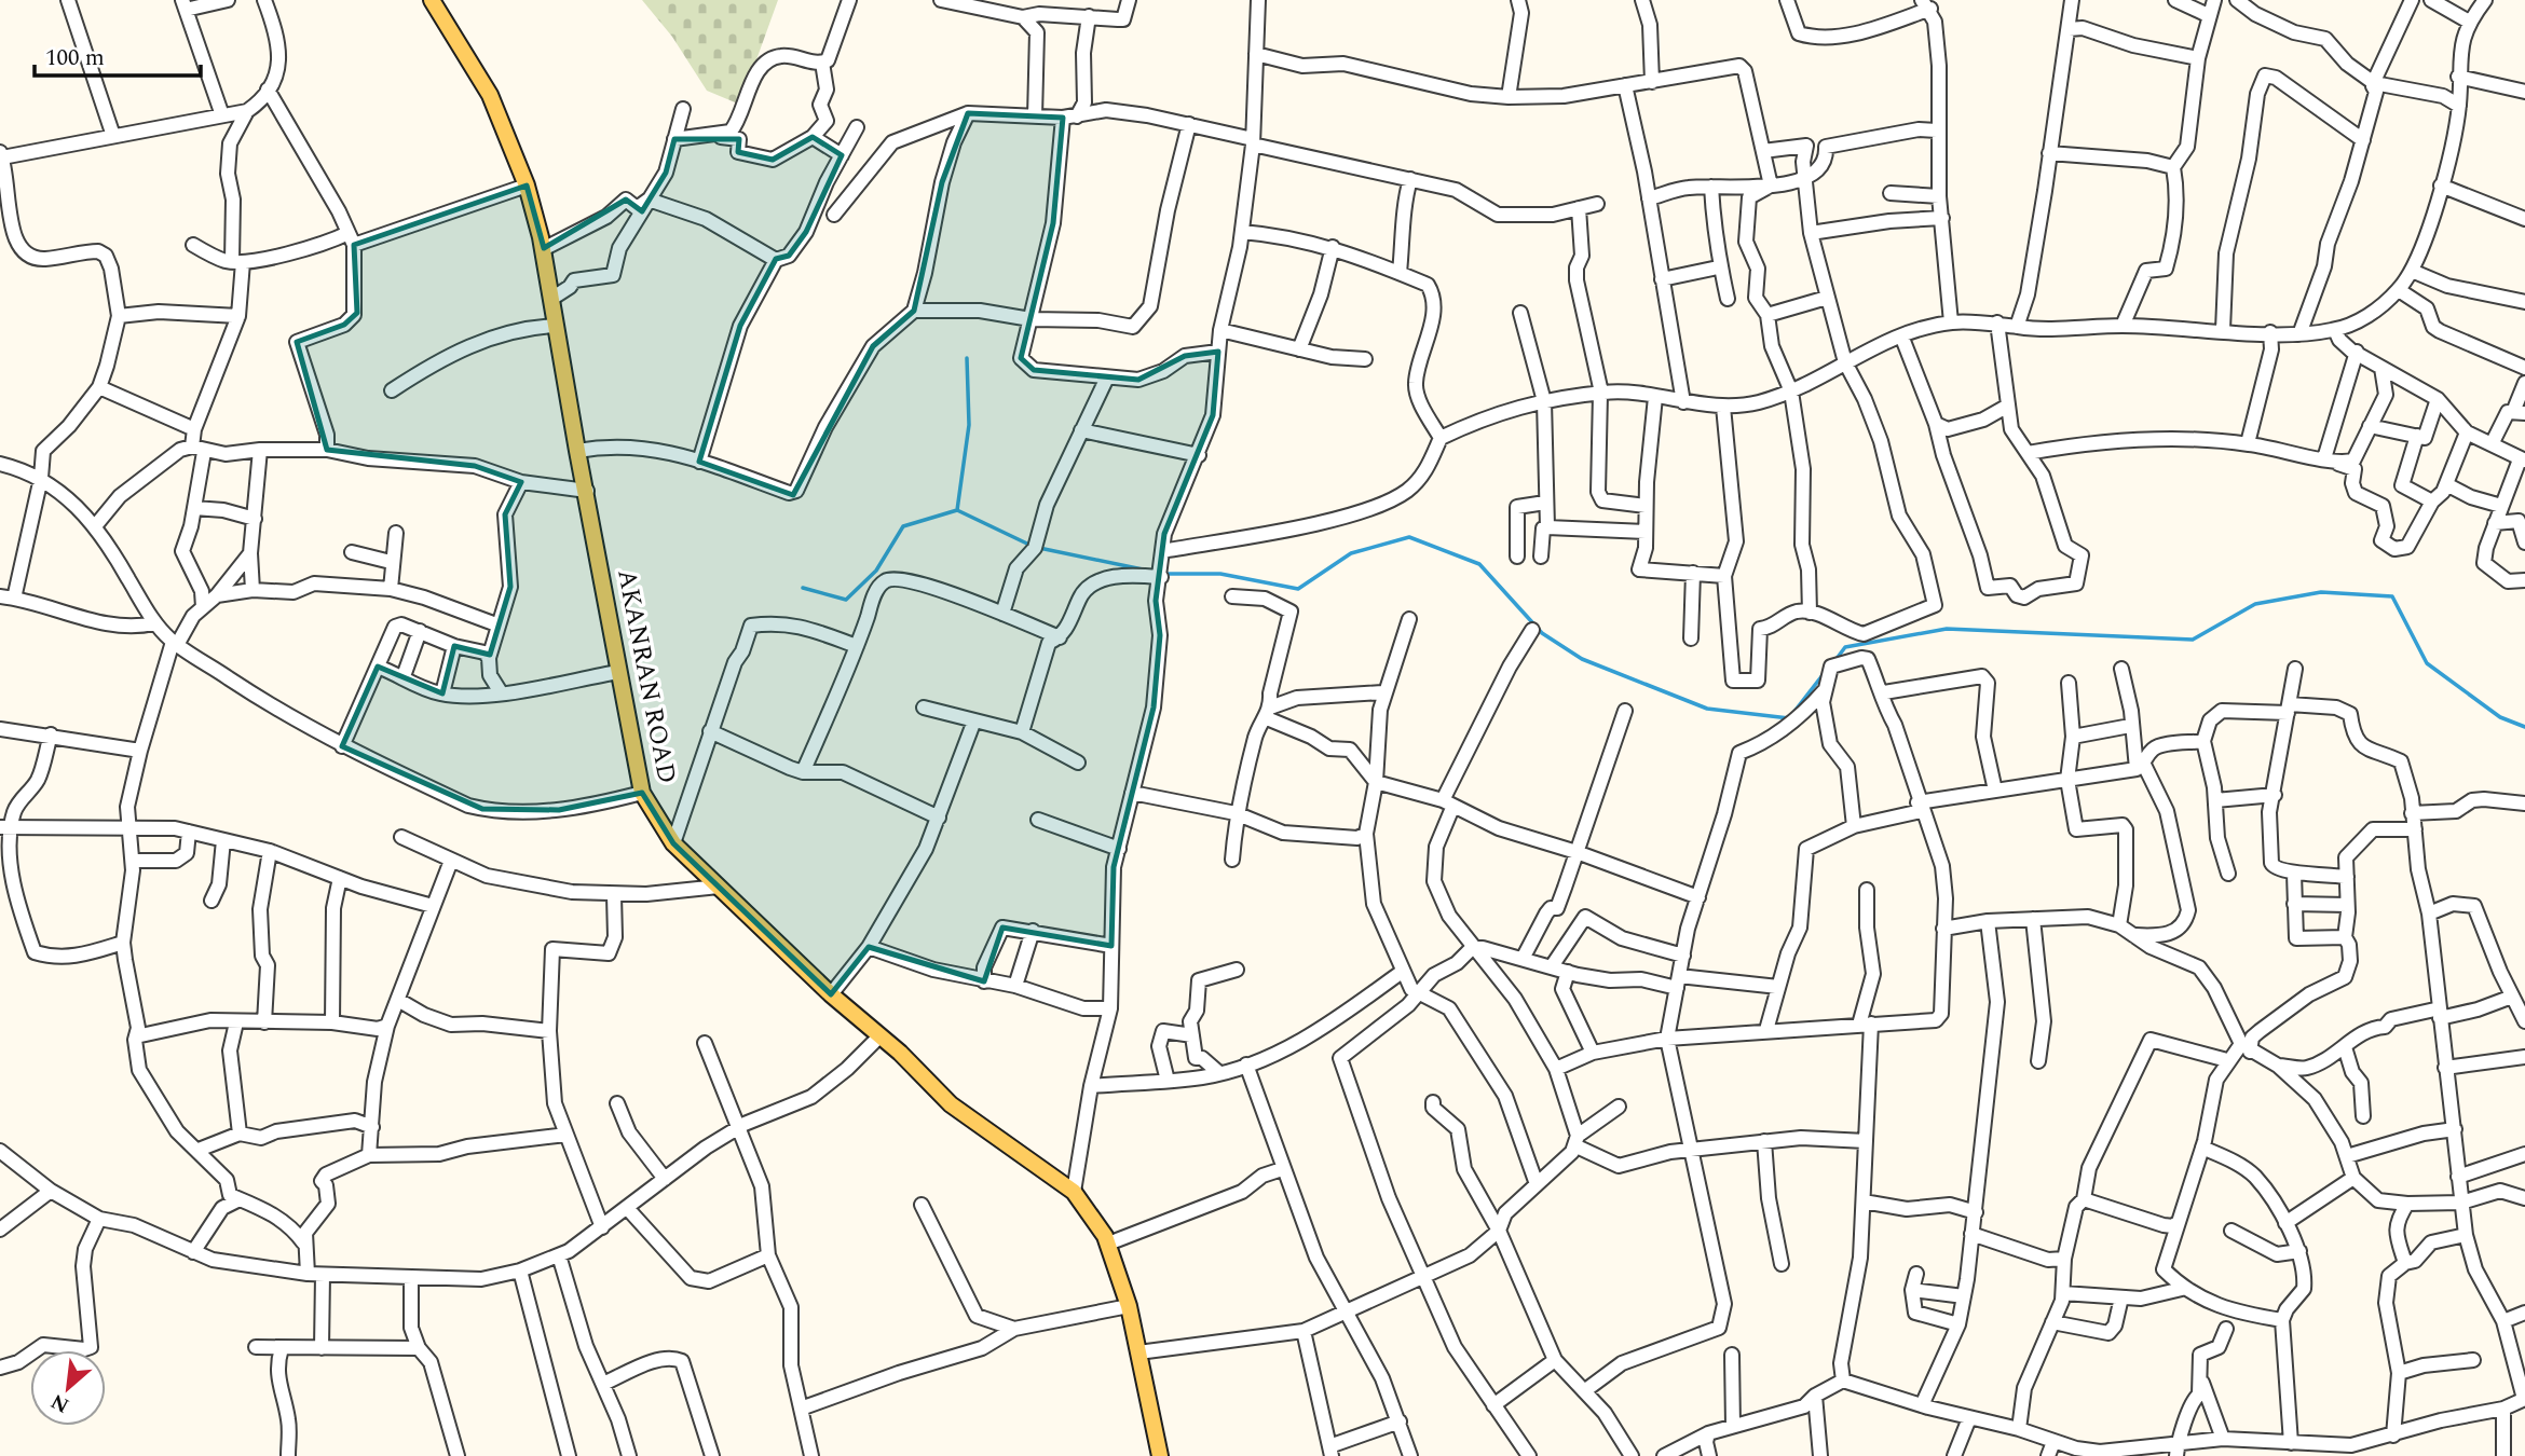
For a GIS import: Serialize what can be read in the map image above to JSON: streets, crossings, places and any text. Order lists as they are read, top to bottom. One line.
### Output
{"streets":{"main road":["AKANRAN ROAD"]},"scale_bar":"100 m","north":"bottom left"}
